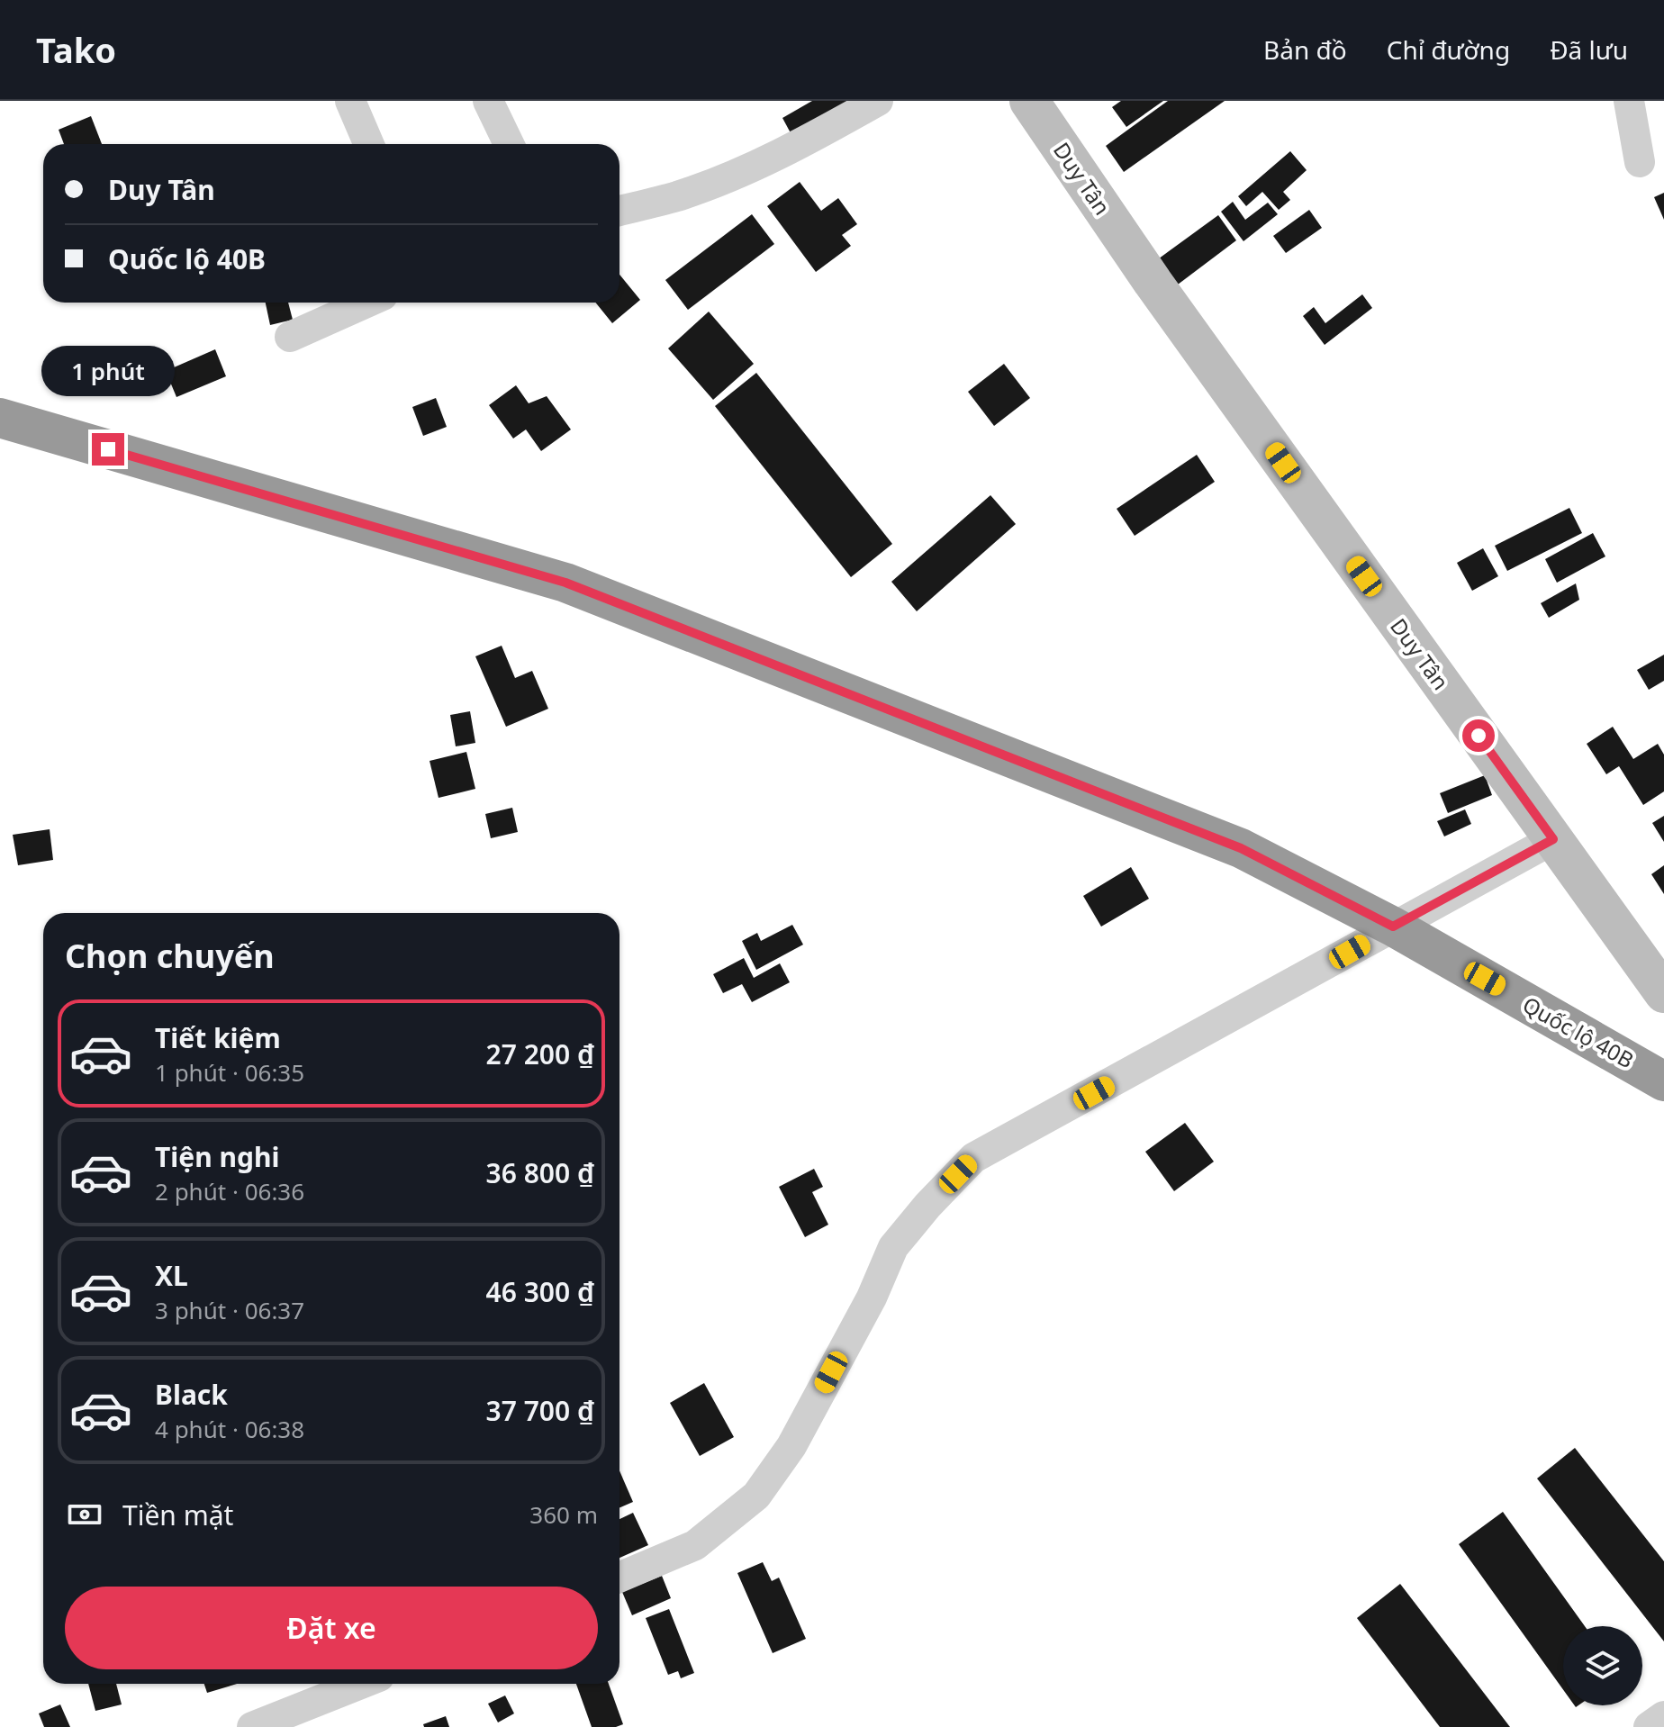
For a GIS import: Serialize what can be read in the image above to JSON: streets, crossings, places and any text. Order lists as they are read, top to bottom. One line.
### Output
{"streets":{"highway":["Quốc lộ 40B"],"street":["Duy Tân"]},"page":{"header":"Tako","nav":["Bản đồ","Chỉ đường","Đã lưu"],"banner":["Duy Tân","Quốc lộ 40B"],"bubble":"1 phút","heading":"Chọn chuyến","list":[{"name":"Tiết kiệm","note":"1 phút · 06:35","value":"27 200 ₫"},{"name":"Tiện nghi","note":"2 phút · 06:36","value":"36 800 ₫"},{"name":"XL","note":"3 phút · 06:37","value":"46 300 ₫"},{"name":"Black","note":"4 phút · 06:38","value":"37 700 ₫"}],"pay":["Tiền mặt","360 m"],"buttons":"Đặt xe"}}
